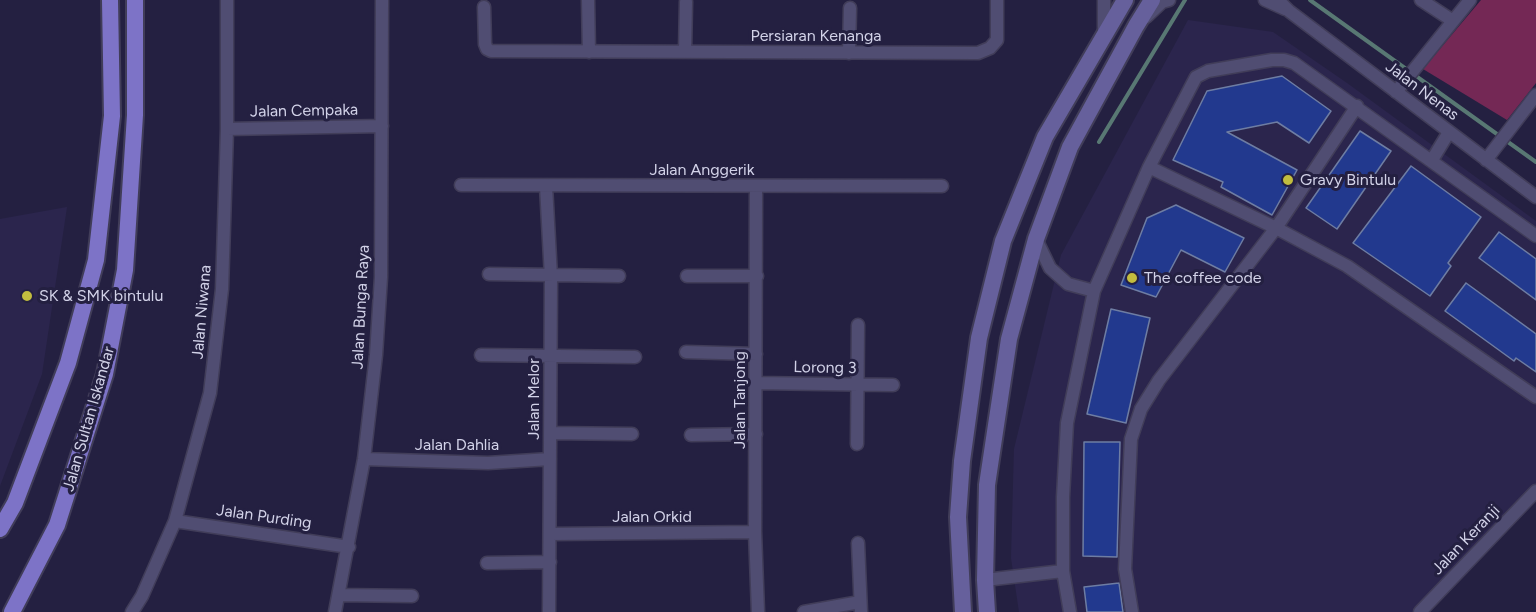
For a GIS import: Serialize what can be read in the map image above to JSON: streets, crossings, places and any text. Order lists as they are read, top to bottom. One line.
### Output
{"streets":{"main road":["Jalan Sultan Iskandar"],"street":["Persiaran Kenanga","Jalan Nenas","Jalan Cempaka","Jalan Anggerik","Jalan Bunga Raya","Jalan Niwana","Lorong 3","Jalan Melor","Jalan Tanjong","Jalan Dahlia","Jalan Purding","Jalan Orkid","Jalan Keranji"]},"crossings":[["Jalan Cempaka","Jalan Bunga Raya"],["Jalan Cempaka","Jalan Niwana"],["Jalan Anggerik","Jalan Melor"],["Jalan Anggerik","Jalan Tanjong"],["Jalan Bunga Raya","Jalan Dahlia"],["Jalan Bunga Raya","Jalan Purding"],["Jalan Niwana","Jalan Purding"],["Lorong 3","Jalan Tanjong"],["Jalan Melor","Jalan Dahlia"],["Jalan Melor","Jalan Orkid"],["Jalan Tanjong","Jalan Orkid"]],"places":["Gravy Bintulu","The coffee code","SK & SMK bintulu"]}
